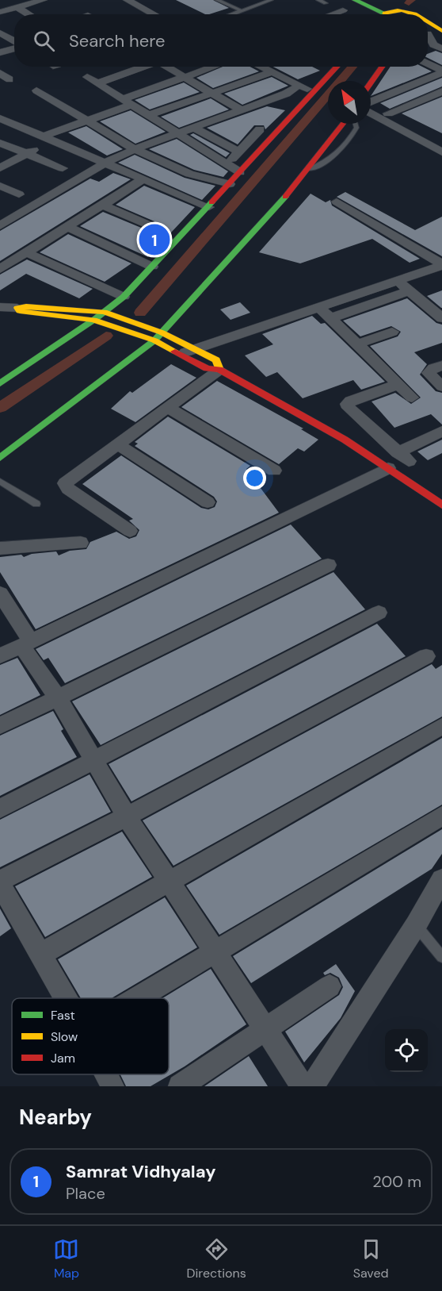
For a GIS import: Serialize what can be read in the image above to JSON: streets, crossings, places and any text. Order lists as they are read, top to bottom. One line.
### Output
{"legend":["Fast","Slow","Jam"],"north":"top left","page":{"search":"Search here","pins":"1","heading":"Nearby","list":[{"mark":"1","name":"Samrat Vidhyalay","note":"Place","value":"200 m"}],"nav":["Map","Directions","Saved"]}}
